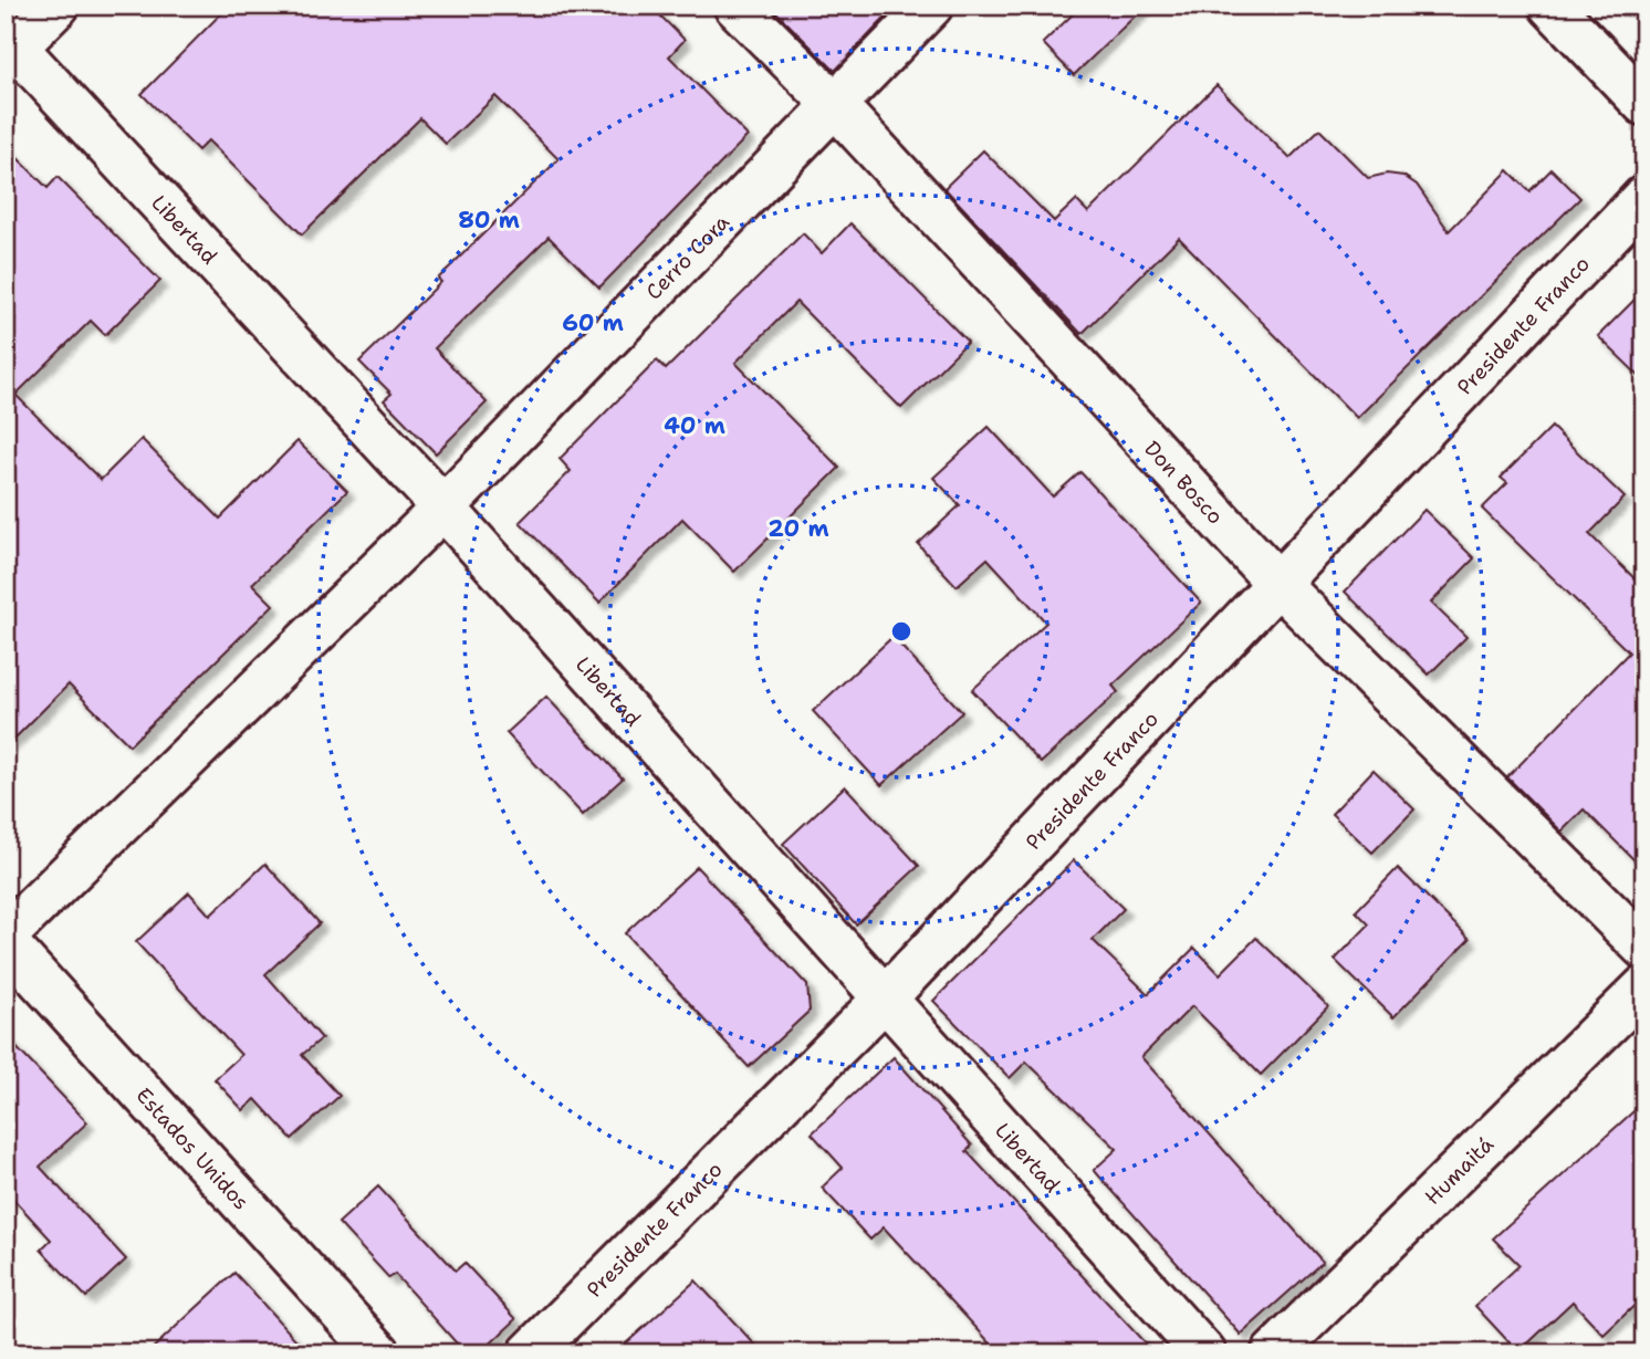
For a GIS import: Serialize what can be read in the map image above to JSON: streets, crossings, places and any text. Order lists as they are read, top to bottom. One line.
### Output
{"streets":{"street":["Libertad","Cerro Cora","Presidente Franco","Don Bosco","Estados Unidos","Humaitá"]},"crossings":[["Libertad","Cerro Cora"],["Libertad","Presidente Franco"],["Cerro Cora","Don Bosco"],["Presidente Franco","Don Bosco"]],"rings":["80 m","60 m","40 m","20 m"]}
